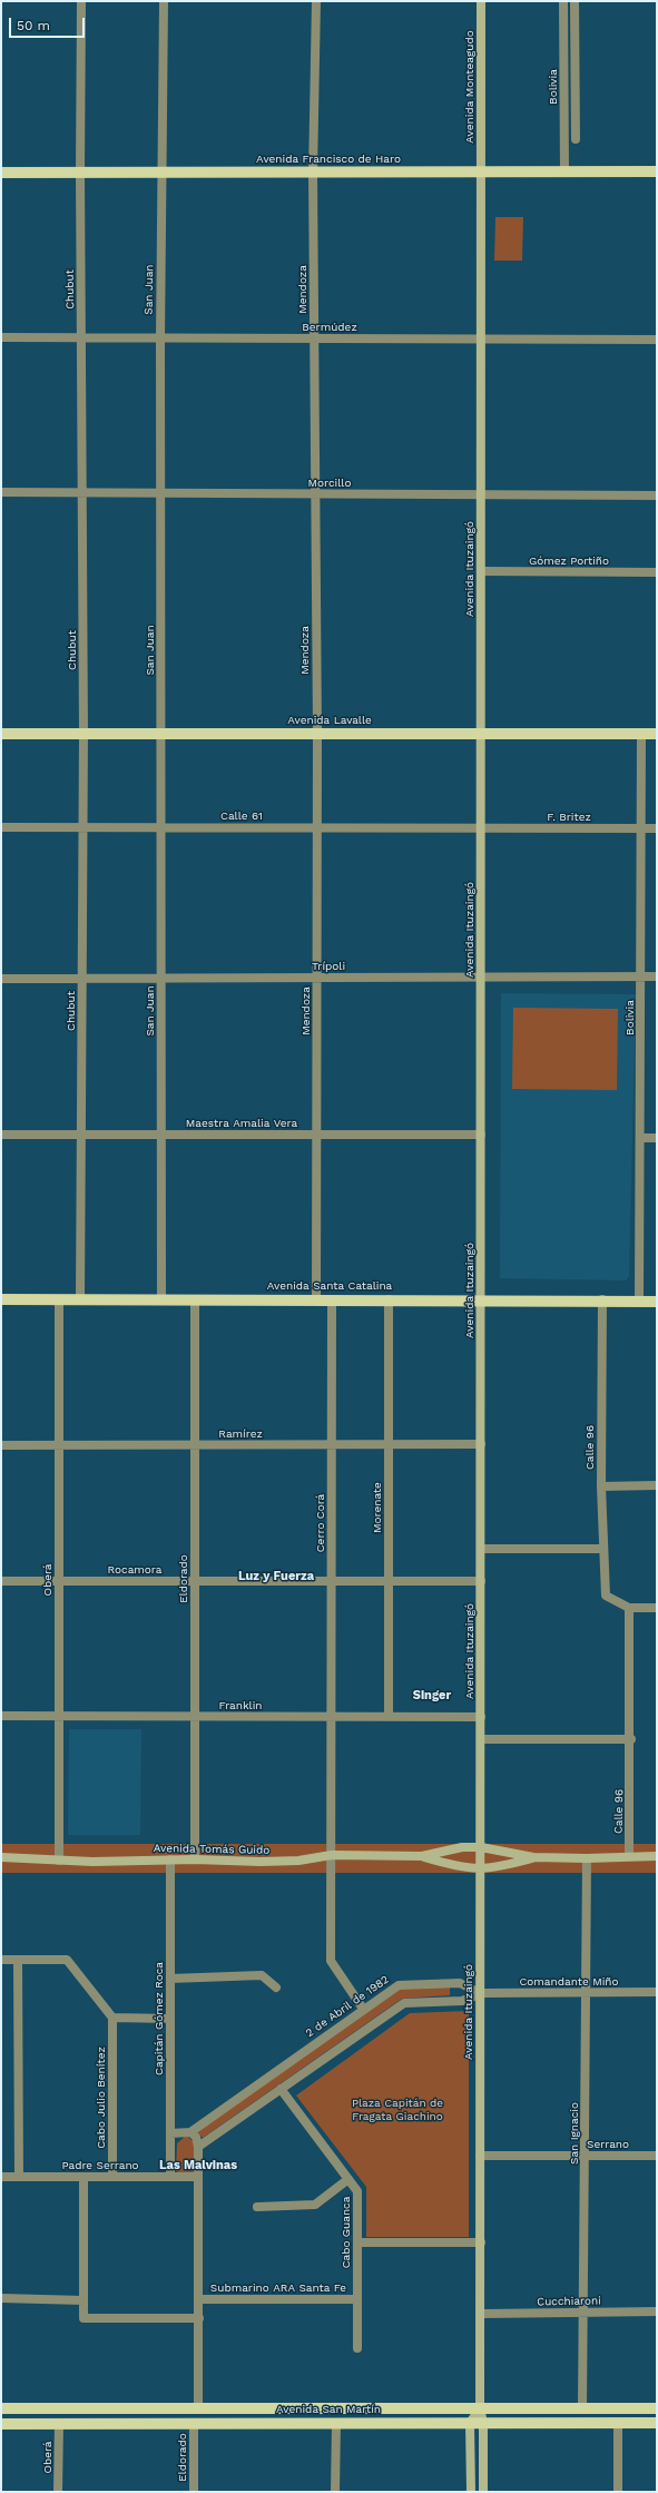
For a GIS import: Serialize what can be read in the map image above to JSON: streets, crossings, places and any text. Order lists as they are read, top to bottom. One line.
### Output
{"streets":{"main road":["Avenida Monteagudo","Avenida Francisco de Haro","Avenida Ituzaingó","Avenida Lavalle","Avenida Santa Catalina","Avenida Tomás Guido","Avenida San Martín"],"street":["Bolivia","Chubut","San Juan","Mendoza","Bermúdez","Morcillo","Gómez Portiño","Calle 61","F. Britez","Trípoli","Maestra Amalia Vera","Ramírez","Calle 96","Morenate","Cerro Corá","Rocamora","Eldorado","Oberá","Franklin","Comandante Miño","2 de Abril de 1982","Capitán Gómez Roca","Cabo Julio Benítez","San Ignacio","Serrano","Padre Serrano","Cabo Guanca","Submarino ARA Santa Fe","Cucchiaroni"]},"crossings":[["Avenida Monteagudo","Avenida Francisco de Haro"],["Avenida Monteagudo","Avenida Ituzaingó"],["Bolivia","Avenida Francisco de Haro"],["Bolivia","Avenida Lavalle"],["Bolivia","F. Britez"],["Bolivia","Trípoli"],["Bolivia","Avenida Santa Catalina"],["Avenida Francisco de Haro","Chubut"],["Avenida Francisco de Haro","San Juan"],["Avenida Francisco de Haro","Mendoza"],["Avenida Francisco de Haro","Avenida Ituzaingó"],["Chubut","Bermúdez"],["Chubut","Morcillo"],["Chubut","Avenida Lavalle"],["Chubut","Calle 61"],["Chubut","Trípoli"],["Chubut","Maestra Amalia Vera"],["Chubut","Avenida Santa Catalina"],["San Juan","Bermúdez"],["San Juan","Morcillo"],["San Juan","Avenida Lavalle"],["San Juan","Calle 61"],["San Juan","Trípoli"],["San Juan","Maestra Amalia Vera"],["San Juan","Avenida Santa Catalina"],["Mendoza","Bermúdez"],["Mendoza","Morcillo"],["Mendoza","Avenida Lavalle"],["Mendoza","Calle 61"],["Mendoza","Trípoli"],["Mendoza","Maestra Amalia Vera"],["Mendoza","Avenida Santa Catalina"],["Bermúdez","Avenida Ituzaingó"],["Morcillo","Avenida Ituzaingó"],["Gómez Portiño","Avenida Ituzaingó"],["Avenida Ituzaingó","Avenida Lavalle"],["Avenida Ituzaingó","Calle 61"],["Avenida Ituzaingó","F. Britez"],["Avenida Ituzaingó","Trípoli"],["Avenida Ituzaingó","Maestra Amalia Vera"],["Avenida Ituzaingó","Avenida Santa Catalina"],["Avenida Ituzaingó","Ramírez"],["Avenida Ituzaingó","Rocamora"],["Avenida Ituzaingó","Franklin"],["Avenida Ituzaingó","Avenida Tomás Guido"],["Avenida Ituzaingó","Comandante Miño"],["Avenida Ituzaingó","2 de Abril de 1982"],["Avenida Ituzaingó","Serrano"],["Avenida Ituzaingó","Cucchiaroni"],["Avenida Ituzaingó","Avenida San Martín"],["Calle 61","F. Britez"],["Avenida Santa Catalina","Calle 96"],["Avenida Santa Catalina","Morenate"],["Avenida Santa Catalina","Cerro Corá"],["Avenida Santa Catalina","Eldorado"],["Avenida Santa Catalina","Oberá"],["Ramírez","Morenate"],["Ramírez","Cerro Corá"],["Ramírez","Eldorado"],["Ramírez","Oberá"],["Calle 96","Avenida Tomás Guido"],["Morenate","Rocamora"],["Morenate","Franklin"],["Cerro Corá","Rocamora"],["Cerro Corá","Franklin"],["Cerro Corá","Avenida Tomás Guido"],["Cerro Corá","2 de Abril de 1982"],["Rocamora","Eldorado"],["Rocamora","Oberá"],["Eldorado","Franklin"],["Eldorado","Avenida Tomás Guido"],["Eldorado","Avenida San Martín"],["Oberá","Franklin"],["Oberá","Avenida Tomás Guido"],["Oberá","Avenida San Martín"],["Avenida Tomás Guido","Capitán Gómez Roca"],["Avenida Tomás Guido","San Ignacio"],["Comandante Miño","2 de Abril de 1982"],["Comandante Miño","San Ignacio"],["Capitán Gómez Roca","Padre Serrano"],["Cabo Julio Benítez","Padre Serrano"],["San Ignacio","Serrano"],["San Ignacio","Cucchiaroni"],["San Ignacio","Avenida San Martín"],["Cabo Guanca","Submarino ARA Santa Fe"]],"districts":["Luz y Fuerza","Singer","Las Malvinas"],"parks":["Plaza Capitán de Fragata Giachino"],"scale_bar":"50 m"}
